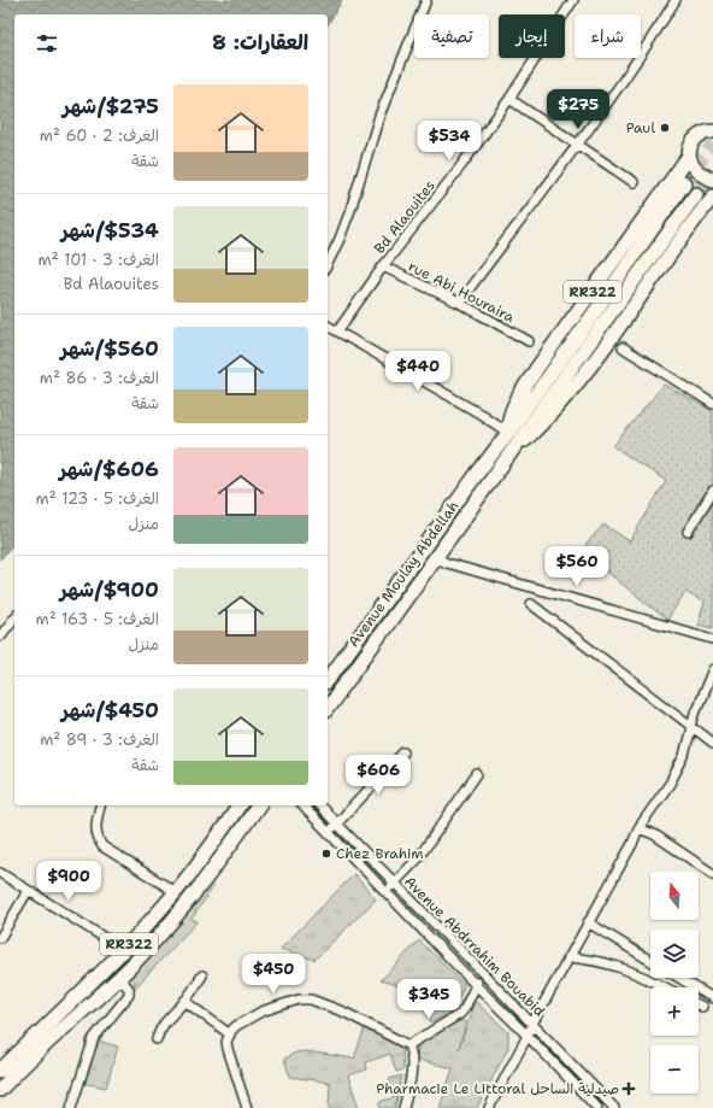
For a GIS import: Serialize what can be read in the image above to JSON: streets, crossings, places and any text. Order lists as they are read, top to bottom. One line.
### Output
{"streets":{"main road":["RR322","Avenue Moulay Abdellah"],"street":["Bd Alaouites","rue Abi Houraira","Avenue Abdrrahim Bouabid"]},"crossings":[["Bd Alaouites","rue Abi Houraira"],["RR322","Avenue Moulay Abdellah"]],"places":{"other":["Paul","Chez Brahim"],"health":["Pharmacie Le Littoral صيدلية الساحل"]},"north":"top","page":{"chip":["شراء","إيجار","تصفية"],"heading":"العقارات: 8","list":[{"name":"$275/شهر","note":"الغرف: 2 · 60 m² · شقة"},{"name":"$534/شهر","note":"الغرف: 3 · 101 m² · Bd Alaouites"},{"name":"$560/شهر","note":"الغرف: 3 · 86 m² · شقة"},{"name":"$606/شهر","note":"الغرف: 5 · 123 m² · منزل"},{"name":"$900/شهر","note":"الغرف: 5 · 163 m² · منزل"},{"name":"$450/شهر","note":"الغرف: 3 · 89 m² · شقة"}],"price":["$275","$534","$440","$560","$606","$900","$450","$345"],"map_buttons":["+","−"]}}
